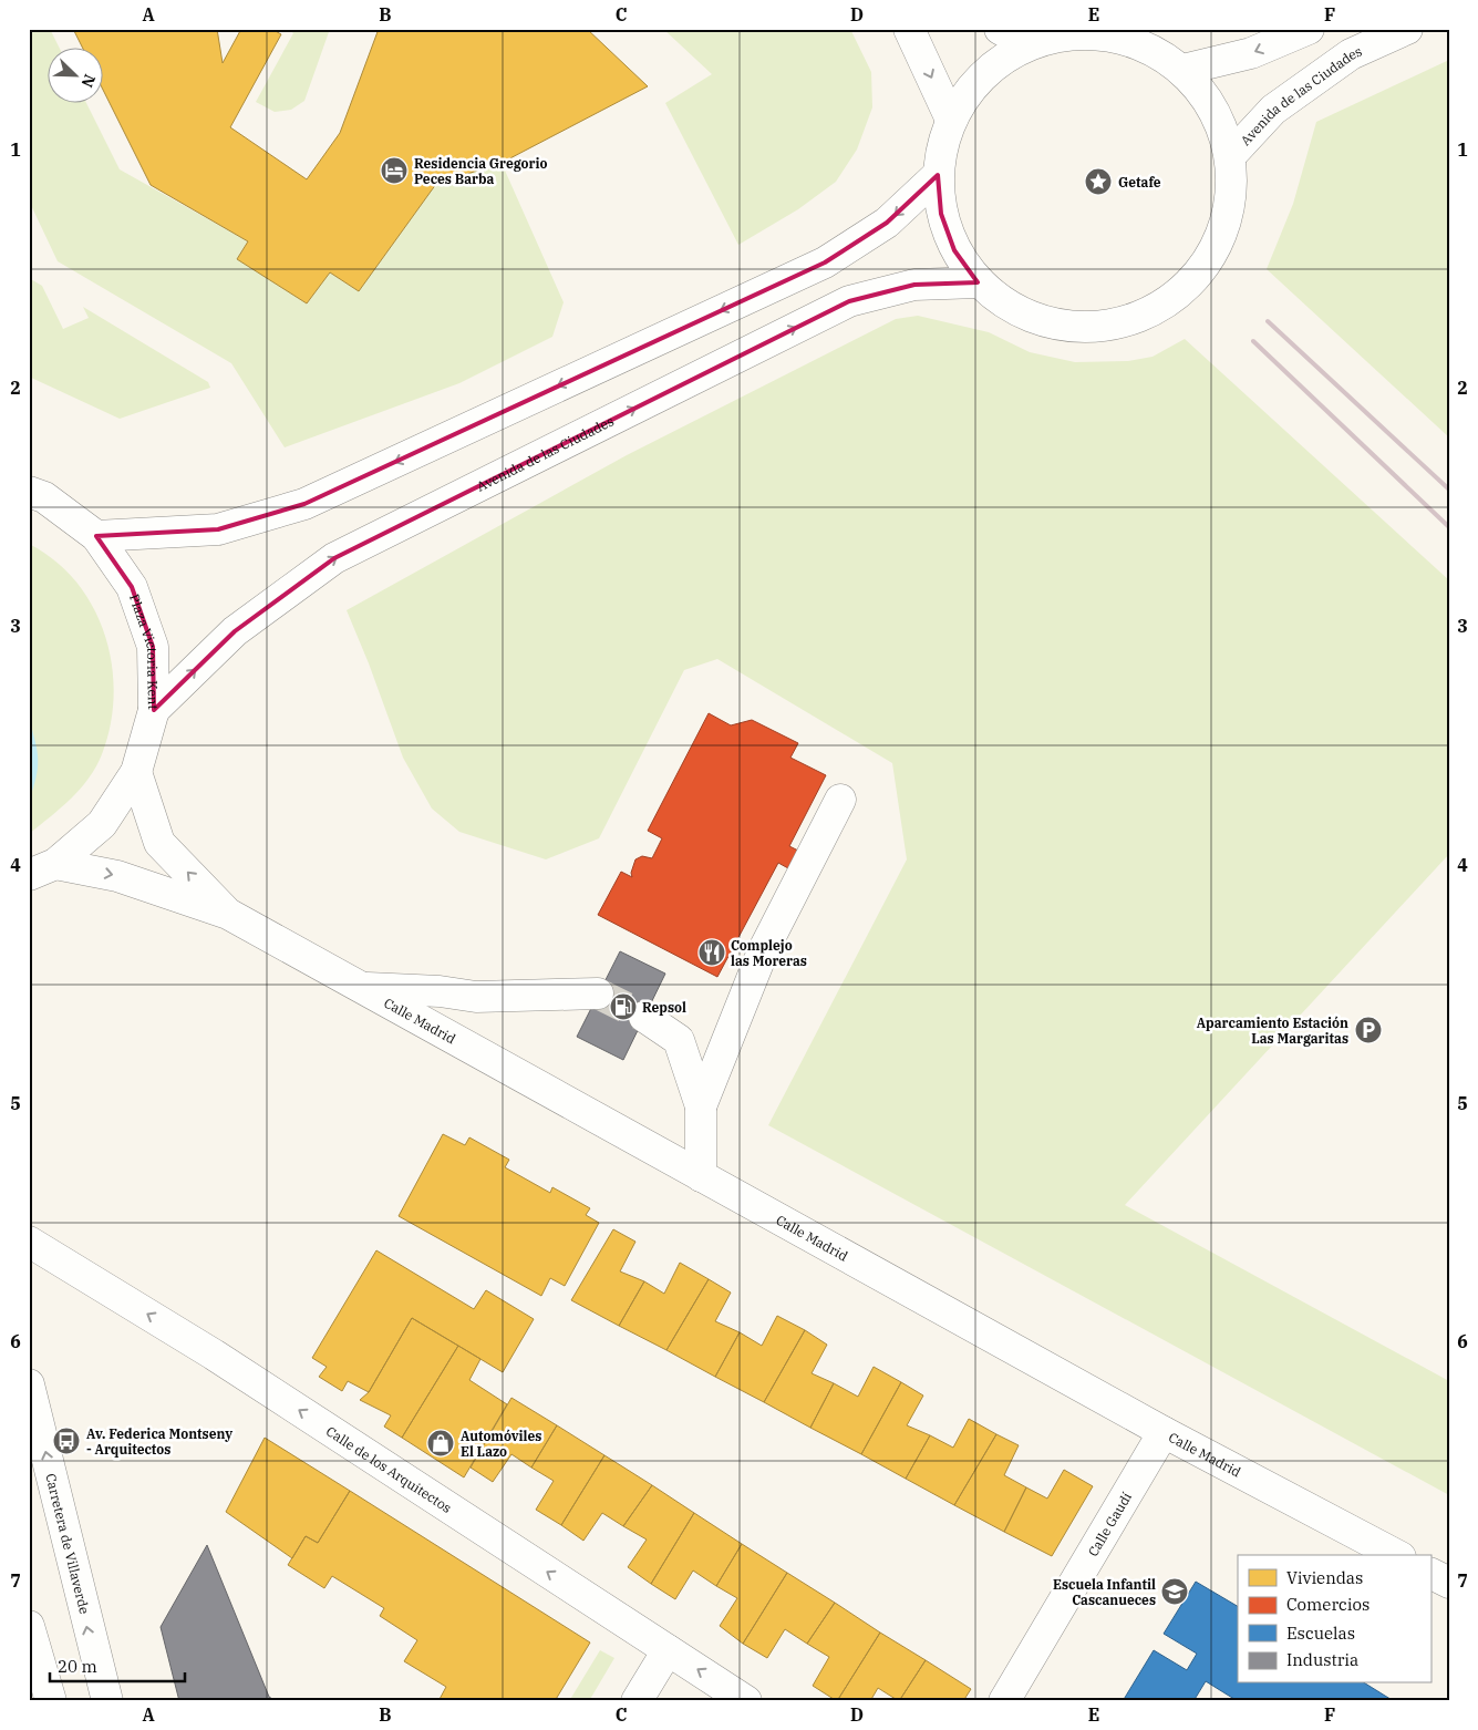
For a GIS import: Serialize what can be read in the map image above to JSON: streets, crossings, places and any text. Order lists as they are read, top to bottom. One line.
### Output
{"streets":{"street":["Avenida de las Ciudades","Plaza Victoria Kent","Calle Madrid","Calle de los Arquitectos","Calle Gaudí","Carretera de Villaverde"]},"crossings":[["Avenida de las Ciudades","Plaza Victoria Kent"],["Plaza Victoria Kent","Calle Madrid"],["Calle Madrid","Calle Gaudí"]],"one_way":["Calle de los Arquitectos","Carretera de Villaverde"],"places":{"hotel":["Residencia Gregorio Peces Barba"],"place":["Getafe"],"restaurant":["Complejo las Moreras"],"fuel station":["Repsol"],"parking":["Aparcamiento Estación Las Margaritas"],"bus stop":["Av. Federica Montseny - Arquitectos"],"shop":["Automóviles El Lazo"],"school or university":["Escuela Infantil Cascanueces"]},"legend":["Viviendas","Comercios","Escuelas","Industria"],"scale_bar":"20 m","north":"bottom right","grid":{"columns":["A","B","C","D","E","F"],"rows":["1","2","3","4","5","6","7"]}}
